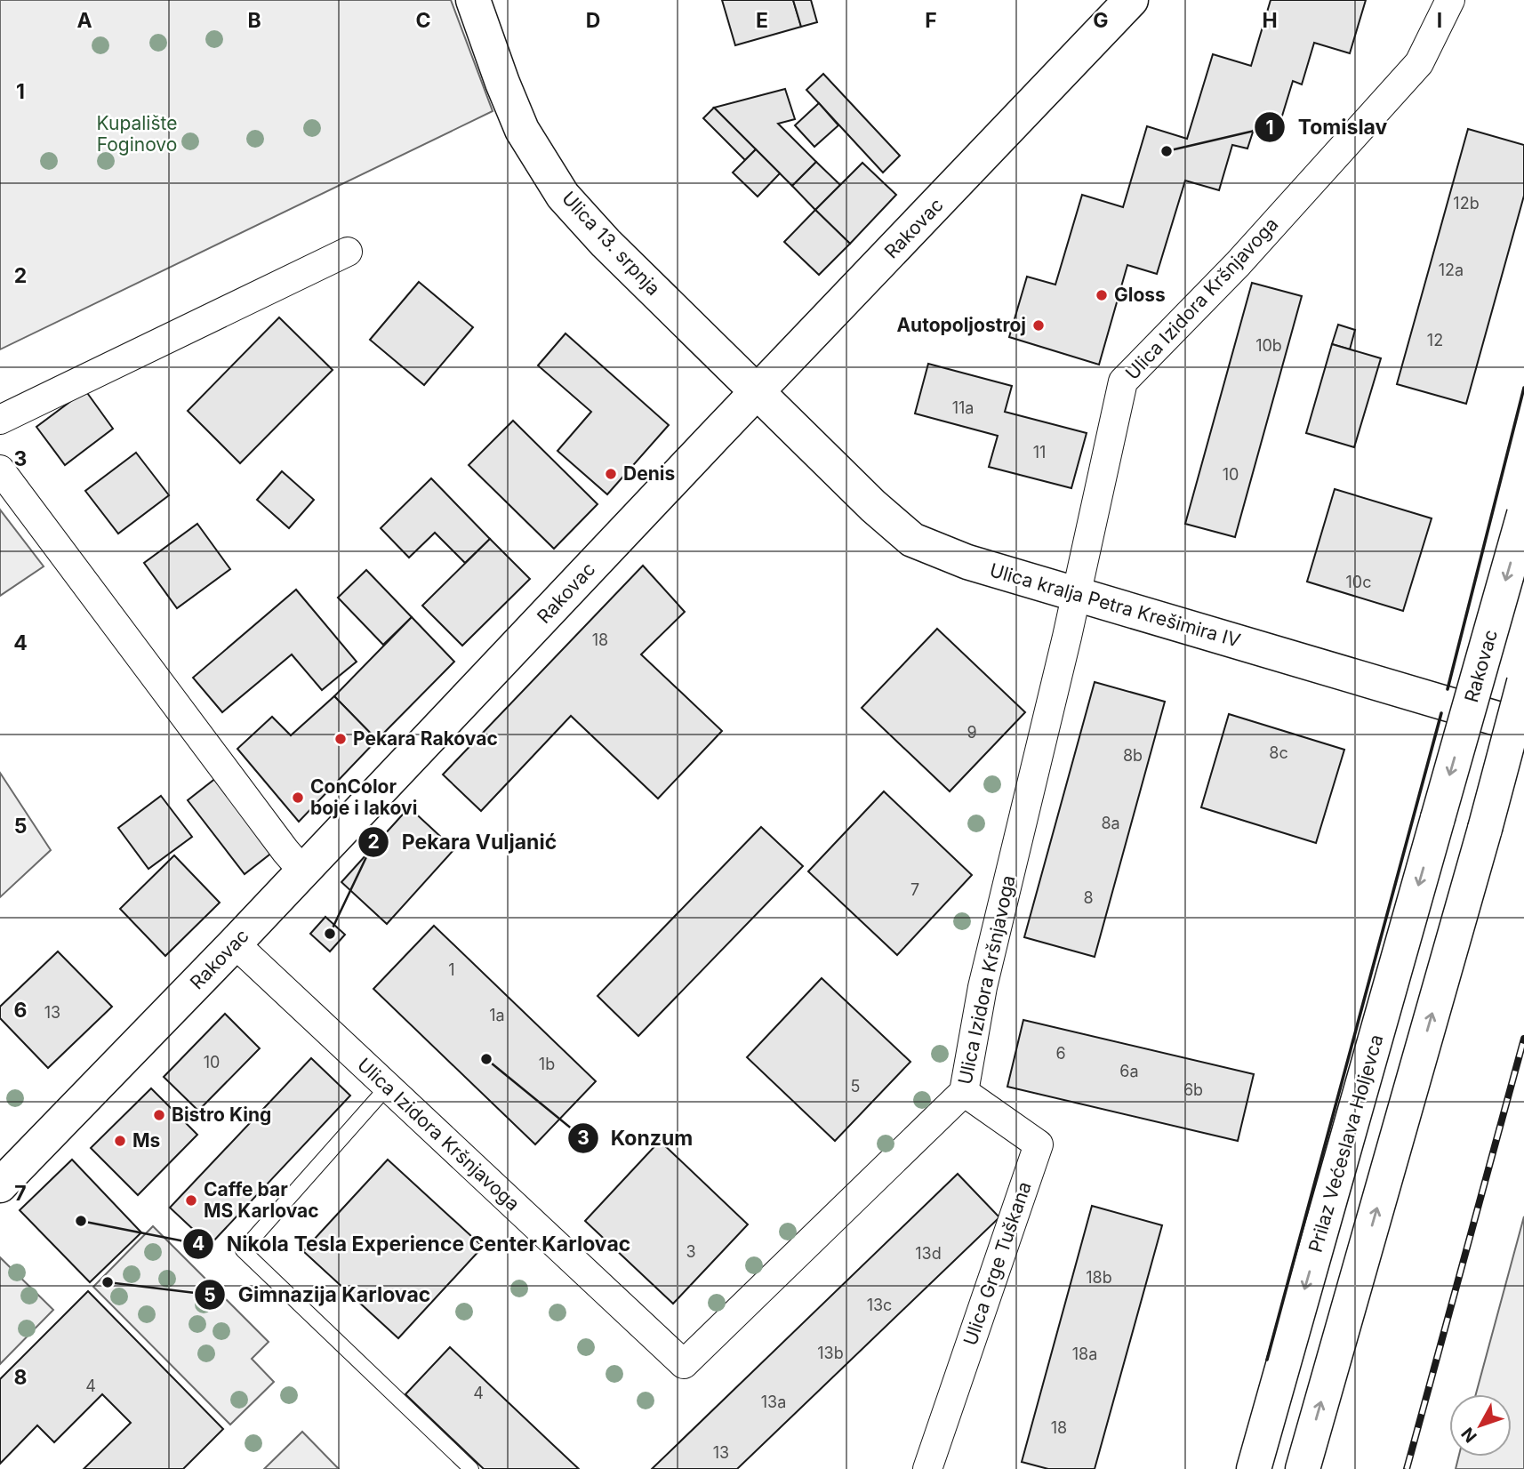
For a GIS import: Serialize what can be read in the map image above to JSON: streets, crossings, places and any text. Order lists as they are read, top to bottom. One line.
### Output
{"streets":{"main road":["Rakovac","Ulica 13. srpnja","Ulica kralja Petra Krešimira IV","Prilaz Većeslava Holjevca"],"street":["Ulica Izidora Kršnjavoga","Ulica Grge Tuškana"]},"crossings":[["Rakovac","Ulica 13. srpnja"],["Rakovac","Ulica Izidora Kršnjavoga"],["Rakovac","Ulica kralja Petra Krešimira IV"],["Rakovac","Prilaz Većeslava Holjevca"],["Ulica 13. srpnja","Ulica kralja Petra Krešimira IV"],["Ulica Izidora Kršnjavoga","Ulica kralja Petra Krešimira IV"],["Ulica Izidora Kršnjavoga","Ulica Grge Tuškana"]],"parks":["Kupalište Foginovo"],"places":["Tomislav","Gloss","Autopoljostroj","Denis","Pekara Rakovac","ConColor boje i lakovi","Pekara Vuljanić","Konzum","Bistro King","Ms","Caffe bar MS Karlovac","Nikola Tesla Experience Center Karlovac","Gimnazija Karlovac"],"house_numbers":["12b","12a","12","10b","11a","11","10","10c","18","9","8c","8b","8a","7","8","1","13","1a","6","10","1b","6a","5","6b","3","13d","18b","13c","13b","18a","4","4","13a","18","13"],"north":"bottom left","grid":{"columns":["A","B","C","D","E","F","G","H","I"],"rows":["1","2","3","4","5","6","7","8"]}}
